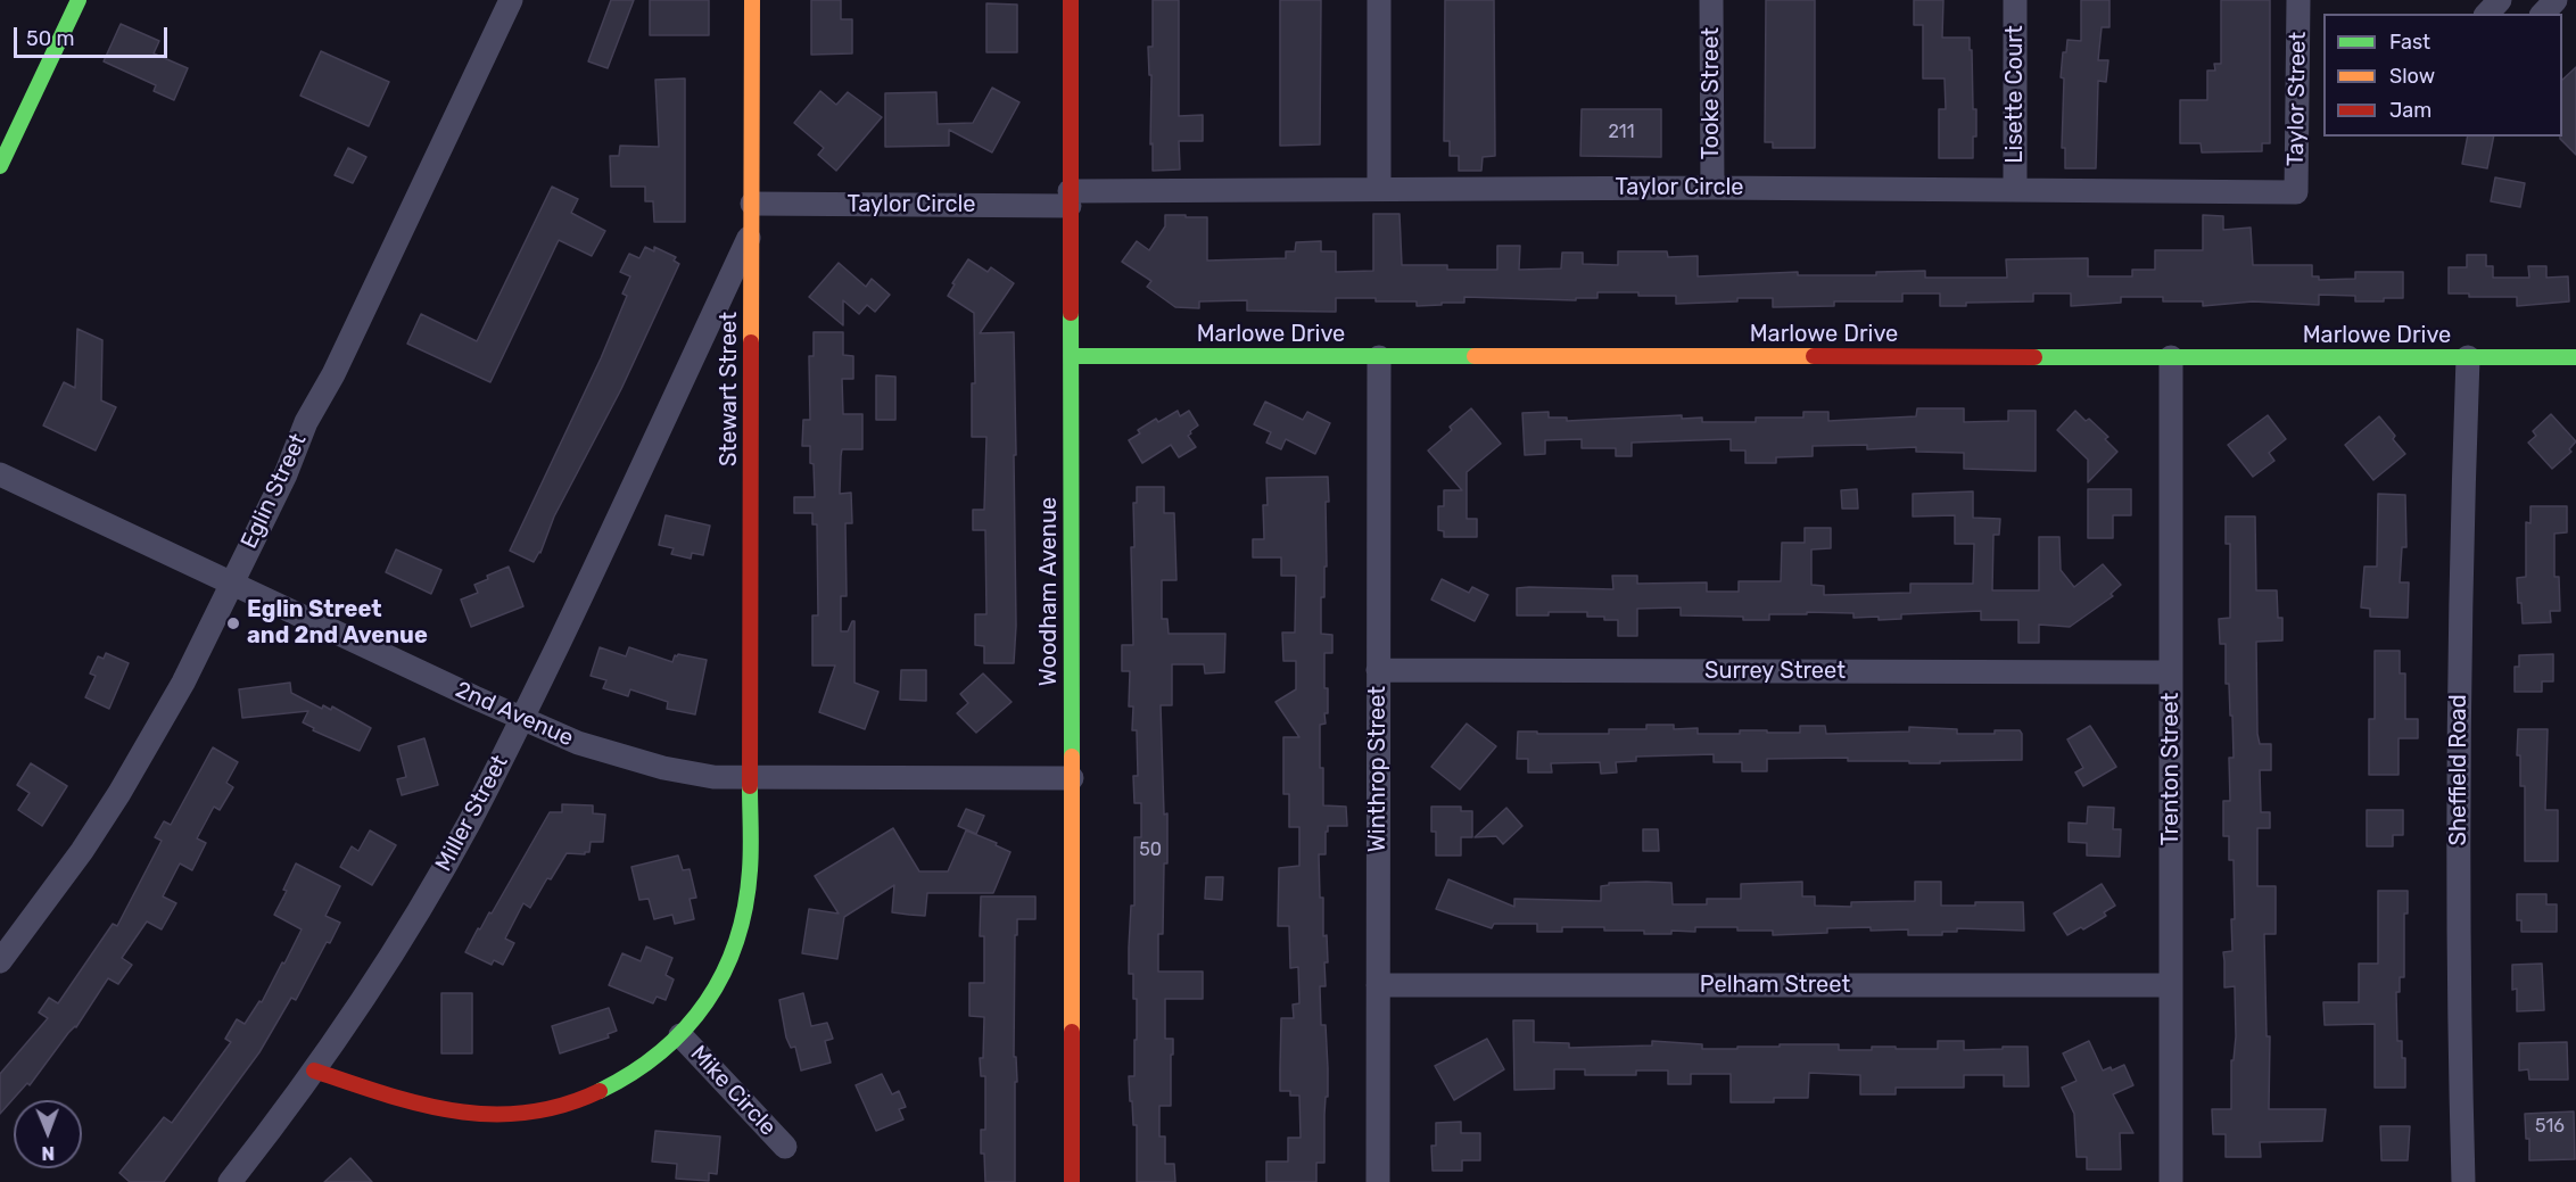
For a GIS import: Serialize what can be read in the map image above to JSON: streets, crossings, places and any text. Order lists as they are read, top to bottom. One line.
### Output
{"streets":{"main road":["Marlowe Drive","Stewart Street","Woodham Avenue"],"street":["Tooke Street","Lisette Court","Taylor Street","Taylor Circle","Eglin Street","Surrey Street","2nd Avenue","Winthrop Street","Trenton Street","Sheffield Road","Miller Street","Pelham Street","Mike Circle"]},"crossings":[["Tooke Street","Taylor Circle"],["Lisette Court","Taylor Circle"],["Taylor Street","Taylor Circle"],["Taylor Circle","Stewart Street"],["Taylor Circle","Woodham Avenue"],["Marlowe Drive","Woodham Avenue"],["Marlowe Drive","Winthrop Street"],["Marlowe Drive","Trenton Street"],["Marlowe Drive","Sheffield Road"],["Stewart Street","2nd Avenue"],["Stewart Street","Miller Street"],["Stewart Street","Mike Circle"],["Eglin Street","2nd Avenue"],["Woodham Avenue","2nd Avenue"],["Surrey Street","Winthrop Street"],["Surrey Street","Trenton Street"],["2nd Avenue","Miller Street"],["Winthrop Street","Pelham Street"],["Trenton Street","Pelham Street"]],"places":["Eglin Street and 2nd Avenue"],"house_numbers":["211","50","516"],"legend":["Fast","Slow","Jam"],"scale_bar":"50 m","north":"bottom"}
